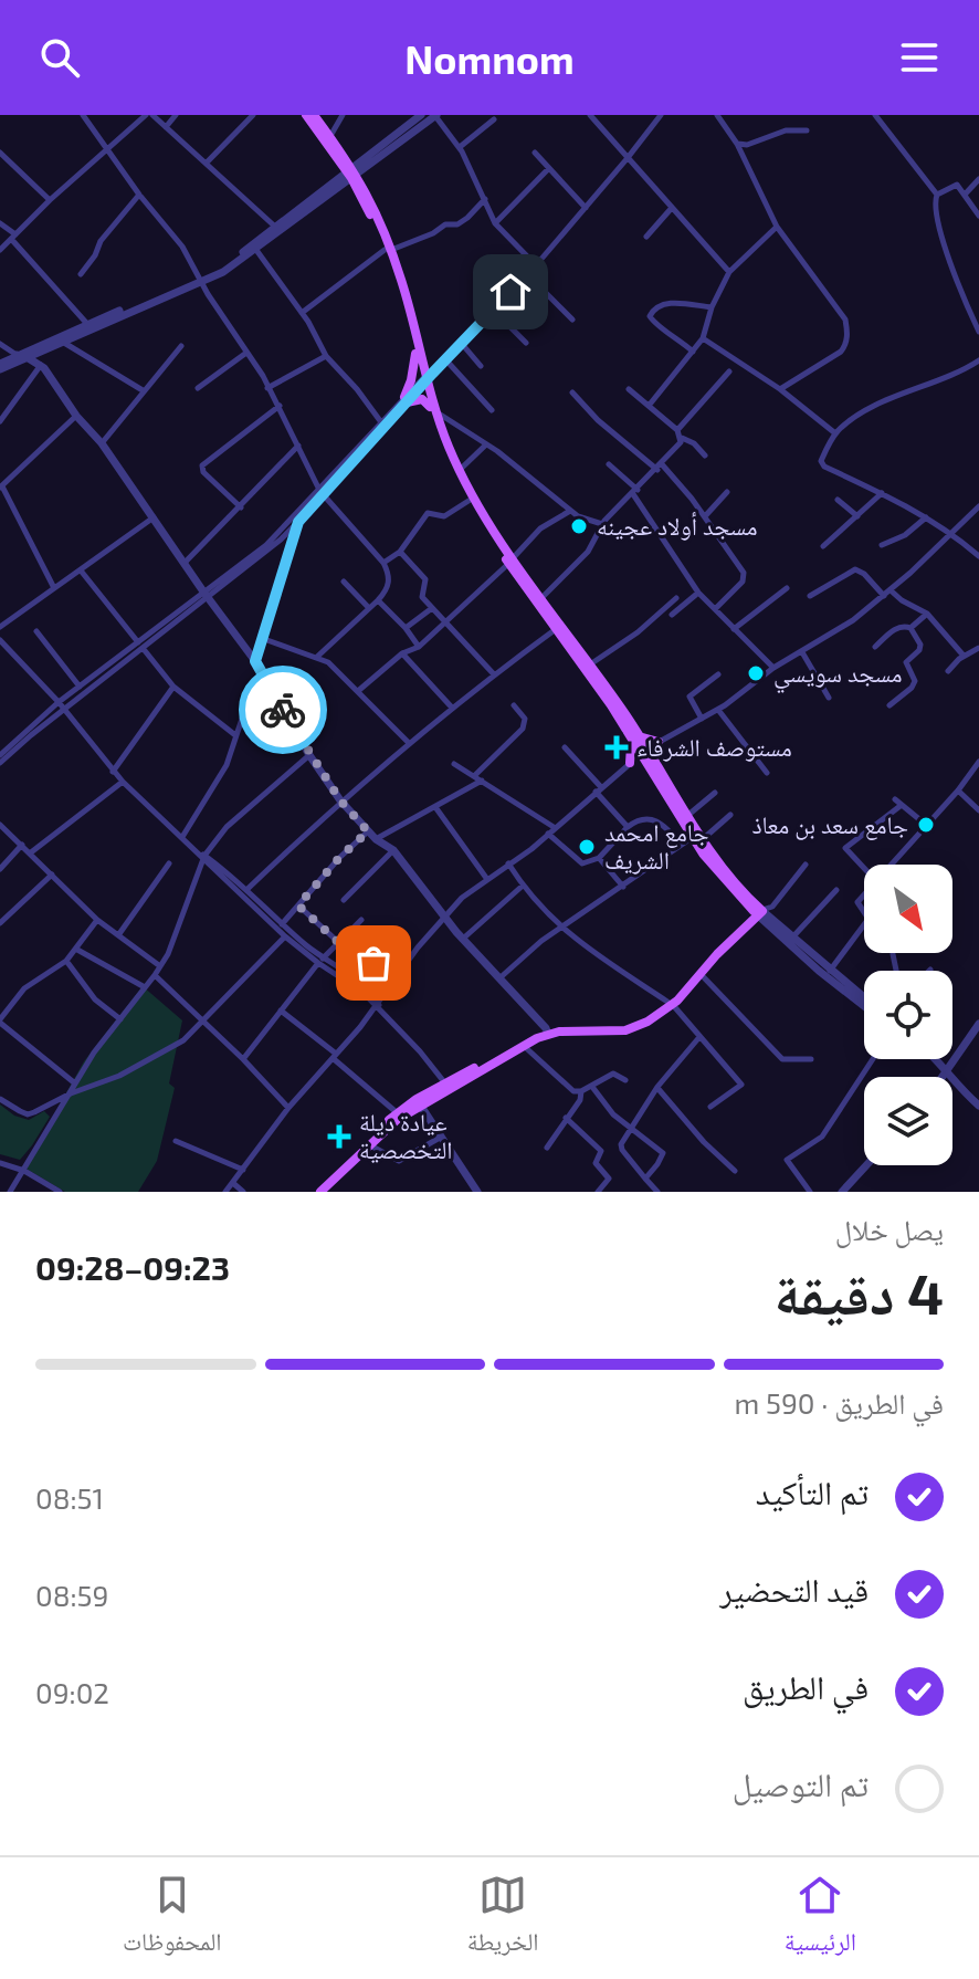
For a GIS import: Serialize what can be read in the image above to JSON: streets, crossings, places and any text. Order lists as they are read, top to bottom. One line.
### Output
{"places":{"other":["مسجد أولاد عجينه","مسجد سويسي","جامع سعد بن معاذ","جامع امحمد الشريف"],"health":["مستوصف الشرفاء","عيادة ديلة التخصصية"]},"north":"bottom right","page":{"header":"Nomnom","heading":["4 دقيقة","يصل خلال","09:23–09:28"],"bar":"في الطريق · 590 m","list":[["تم التأكيد","08:51"],["قيد التحضير","08:59"],["في الطريق","09:02"],"تم التوصيل"],"tabs":["الرئيسية","الخريطة","المحفوظات"]}}
